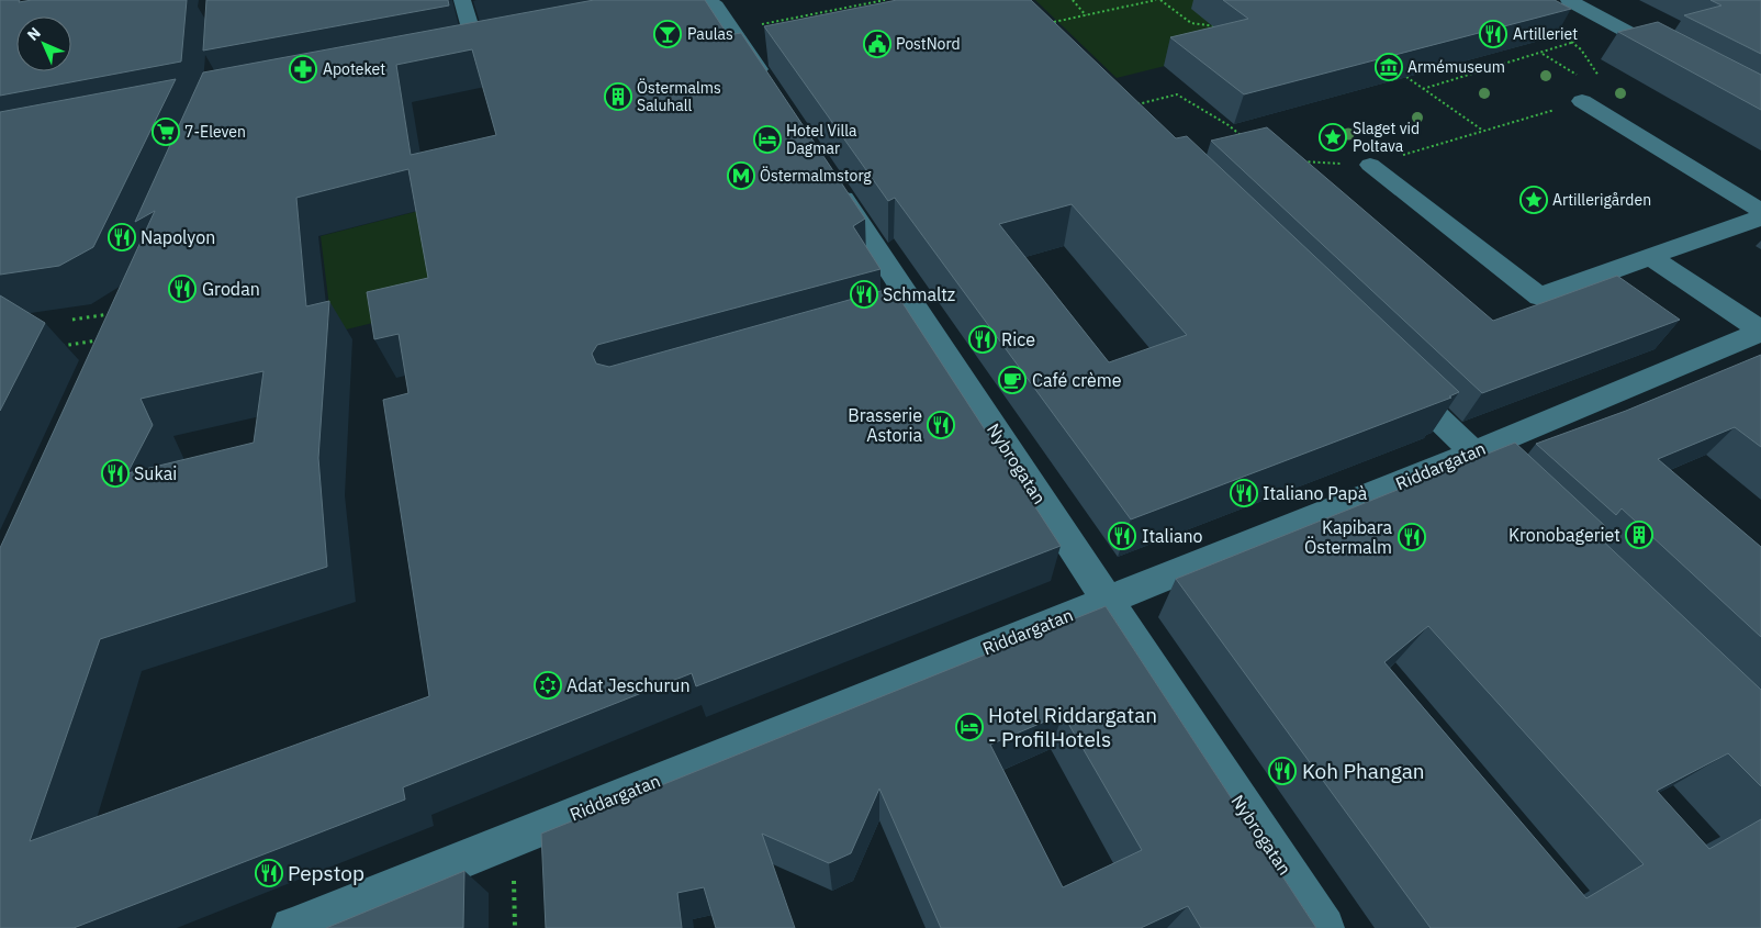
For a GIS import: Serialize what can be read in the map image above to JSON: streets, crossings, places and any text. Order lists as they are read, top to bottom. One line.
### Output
{"streets":{"street":["Nybrogatan","Riddargatan"]},"crossings":[["Nybrogatan","Riddargatan"]],"places":{"bar":["Paulas"],"restaurant":["Artilleriet","Napolyon","Grodan","Schmaltz","Rice","Brasserie Astoria","Sukai","Italiano Papà","Italiano","Kapibara Östermalm","Koh Phangan","Pepstop"],"public building":["PostNord"],"museum":["Armémuseum"],"pharmacy":["Apoteket"],"building":["Östermalms Saluhall","Kronobageriet"],"supermarket":["7-Eleven"],"place":["Slaget vid Poltava","Artillerigården"],"hotel":["Hotel Villa Dagmar","Hotel Riddargatan - ProfilHotels"],"metro station":["Östermalmstorg"],"cafe":["Café crème"],"synagogue":["Adat Jeschurun"]},"north":"top left"}
